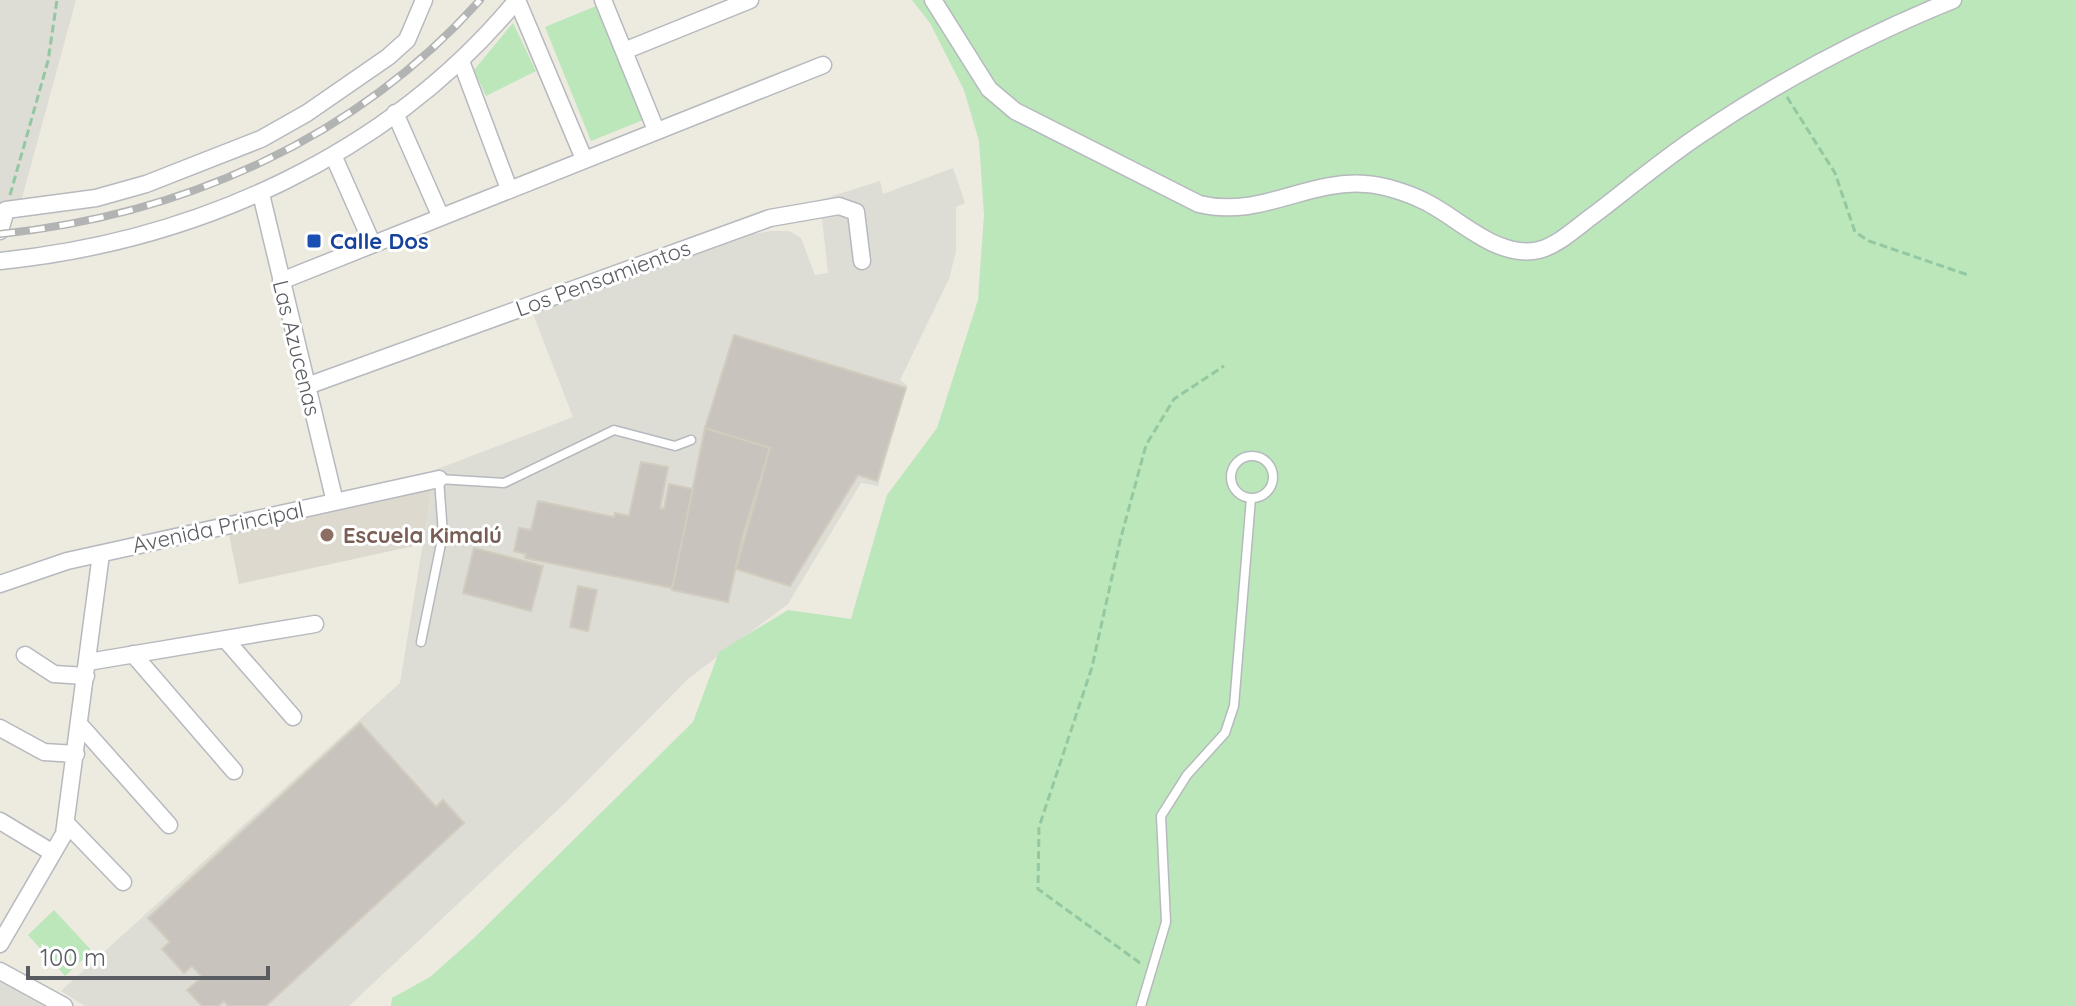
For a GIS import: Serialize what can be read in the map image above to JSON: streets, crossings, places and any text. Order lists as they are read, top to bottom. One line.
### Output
{"streets":{"street":["Los Pensamientos","Las Azucenas","Avenida Principal"]},"crossings":[["Los Pensamientos","Las Azucenas"],["Las Azucenas","Avenida Principal"]],"places":{"transit":["Calle Dos"],"other":["Escuela Kimalú"]},"scale_bar":"100 m"}
